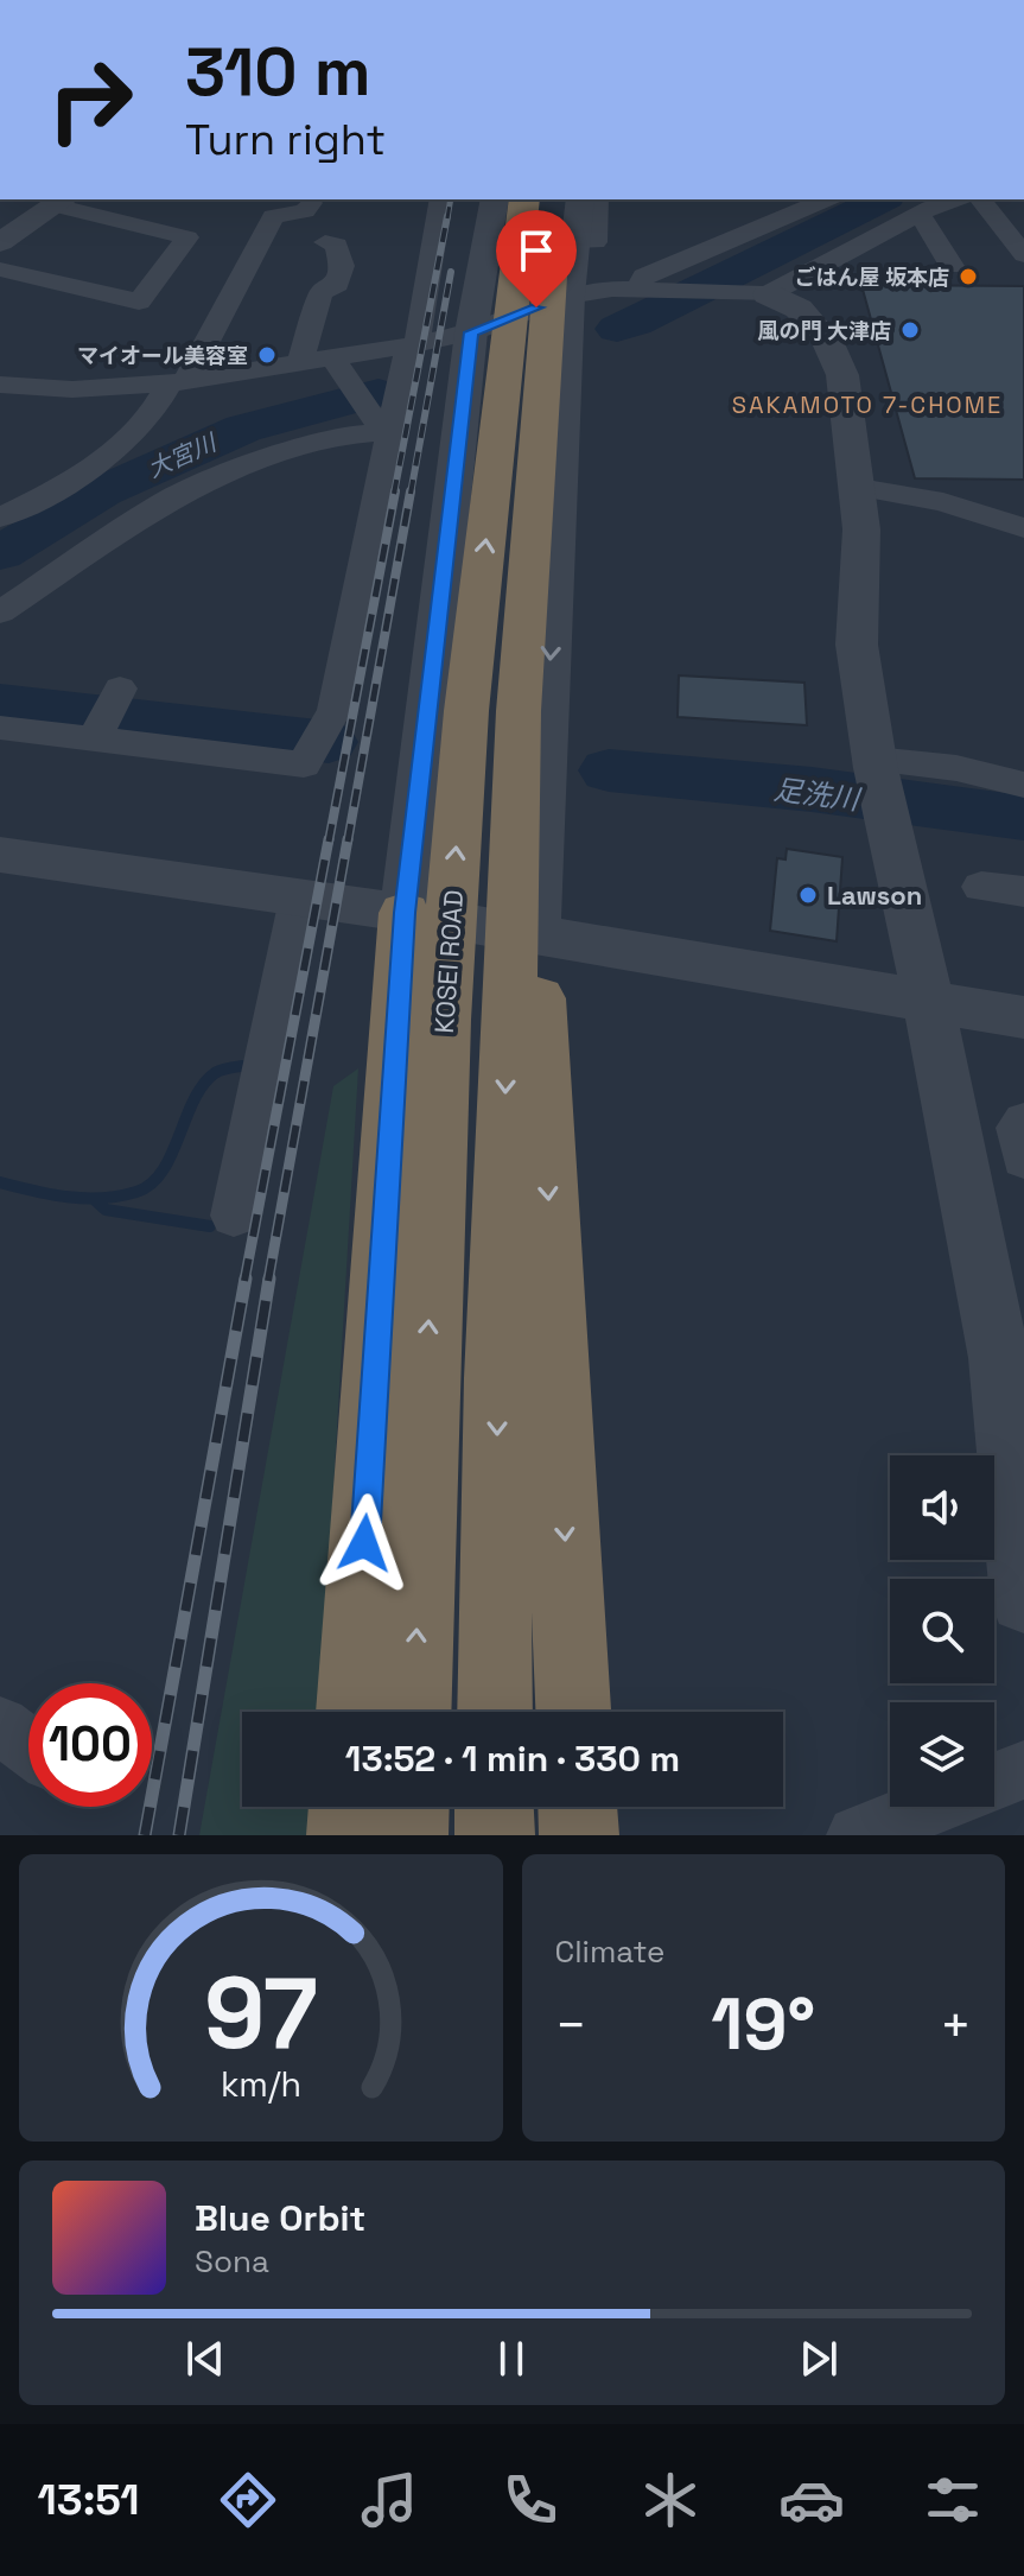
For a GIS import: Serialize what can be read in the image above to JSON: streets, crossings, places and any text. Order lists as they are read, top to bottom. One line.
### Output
{"streets":{"highway":["KOSEI ROAD"]},"districts":["SAKAMOTO 7-CHOME"],"water":["大宮川","足洗川"],"places":["ごはん屋 坂本店","風の門 大津店","マイオール美容室","Lawson"],"page":{"turn":["310 m","Turn right"],"limit":"100","trip":"13:52 · 1 min · 330 m","tile":"Climate","heat":["−","19°","+"],"song":["Blue Orbit","Sona"],"tabs":"13:51","gauge":["97","km/h"]}}
